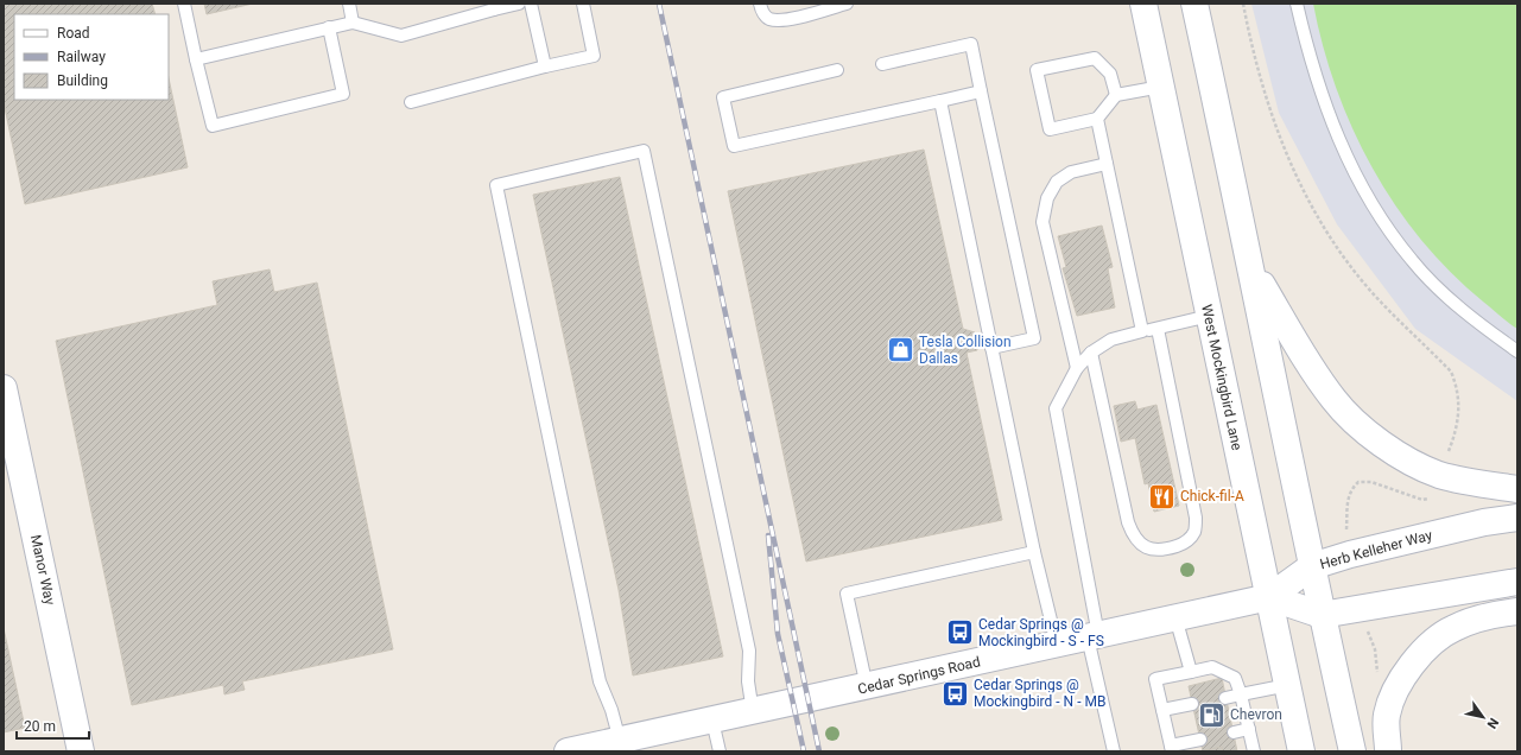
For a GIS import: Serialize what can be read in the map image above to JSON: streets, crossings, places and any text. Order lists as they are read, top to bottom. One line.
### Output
{"streets":{"main road":["West Mockingbird Lane","Herb Kelleher Way","Manor Way","Cedar Springs Road"]},"crossings":[["West Mockingbird Lane","Herb Kelleher Way"],["West Mockingbird Lane","Cedar Springs Road"],["Herb Kelleher Way","Cedar Springs Road"]],"places":{"shop":["Tesla Collision Dallas"],"restaurant":["Chick-fil-A"],"bus stop":["Cedar Springs @ Mockingbird - S - FS","Cedar Springs @ Mockingbird - N - MB"],"fuel station":["Chevron"]},"legend":["Road","Railway","Building"],"scale_bar":"20 m","north":"bottom right"}
